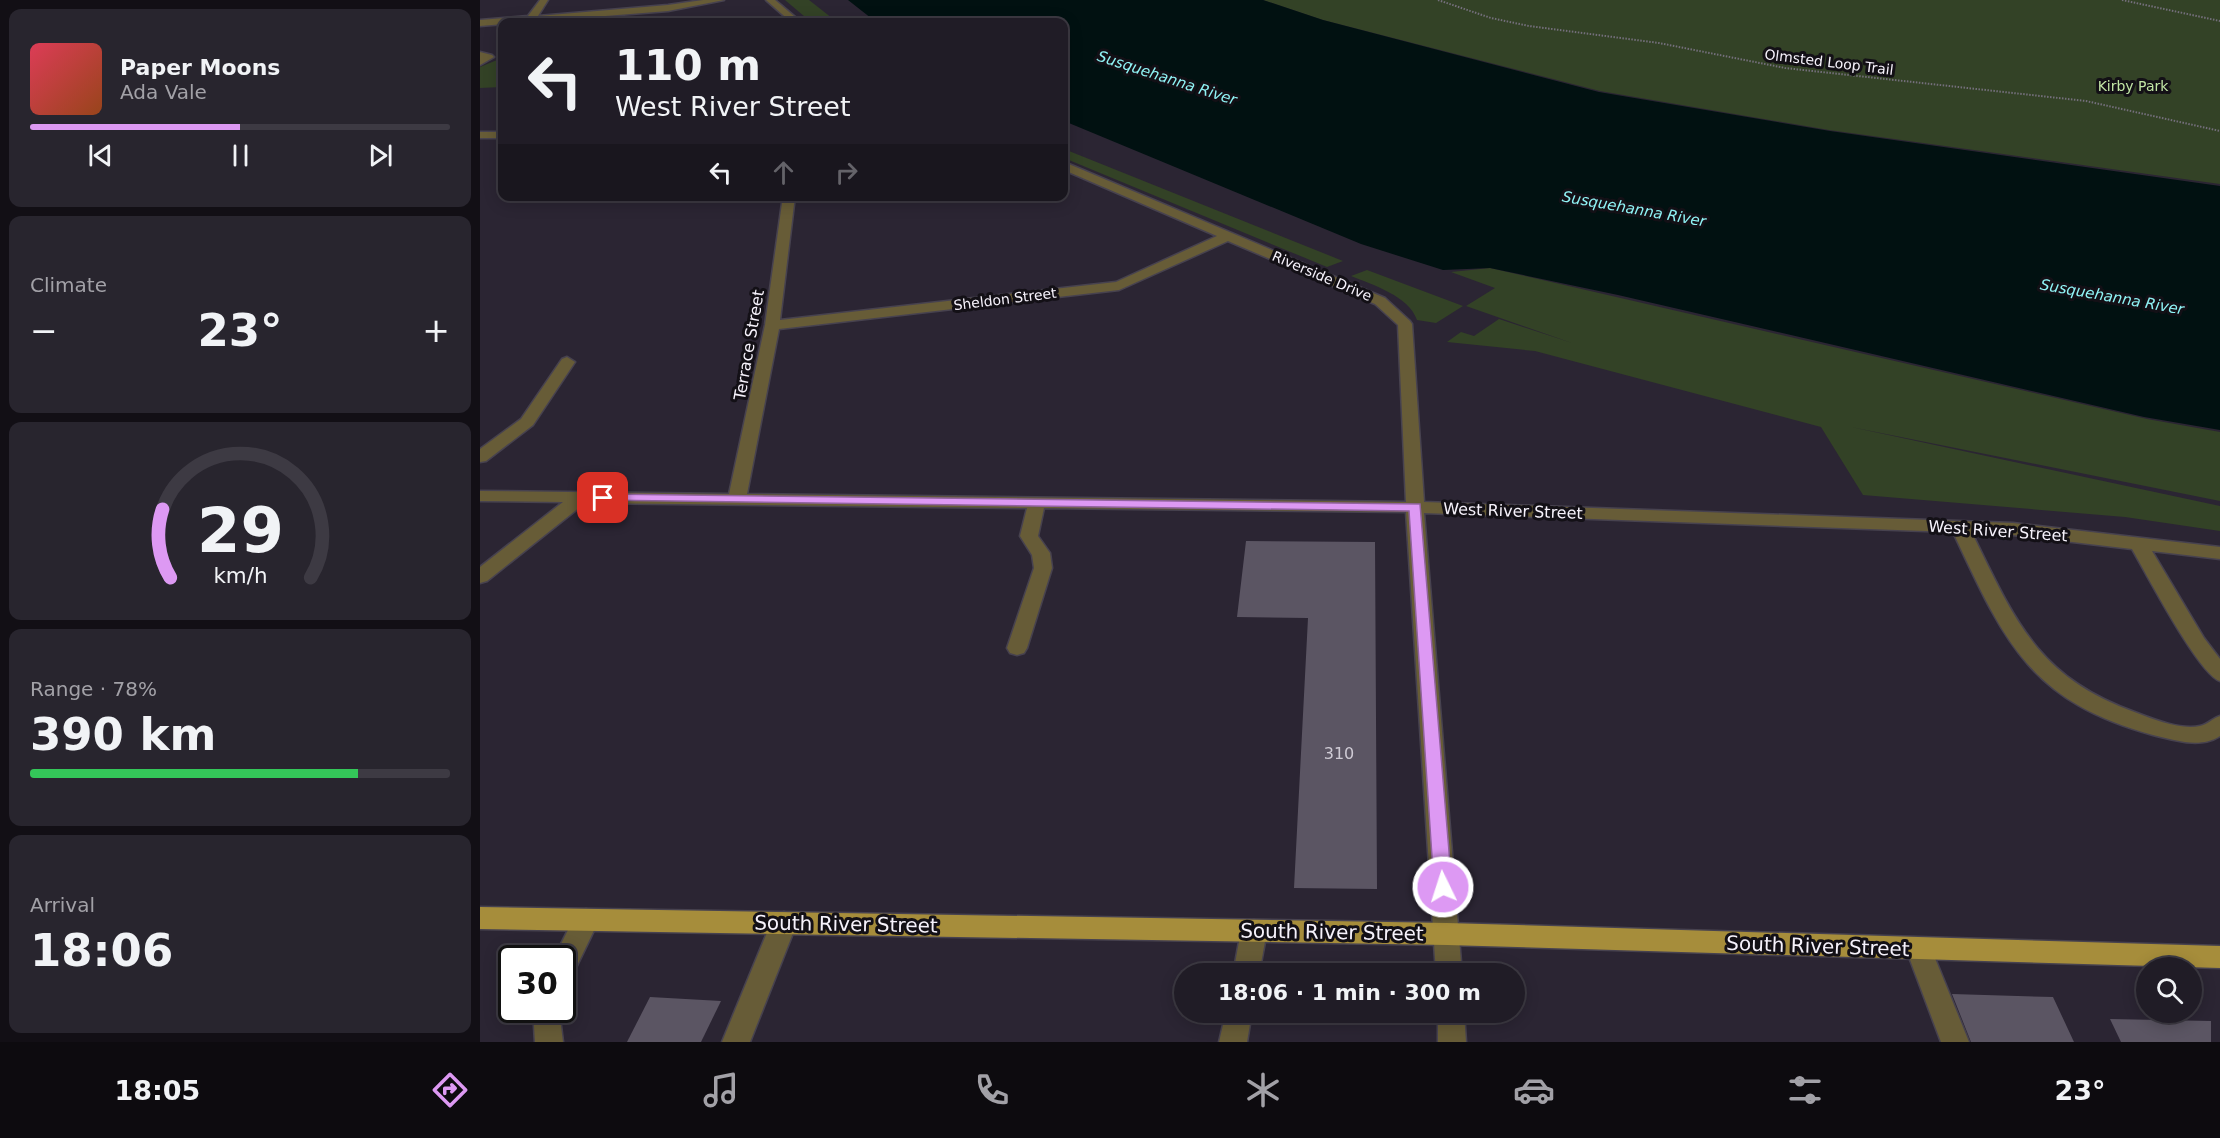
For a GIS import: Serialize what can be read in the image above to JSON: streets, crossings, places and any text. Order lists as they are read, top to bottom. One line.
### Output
{"streets":{"main road":["South River Street"],"street":["Riverside Drive","Sheldon Street","Terrace Street","West River Street"],"path":["Olmsted Loop Trail"]},"crossings":[["Riverside Drive","Sheldon Street"],["Riverside Drive","West River Street"],["Riverside Drive","South River Street"],["Sheldon Street","Terrace Street"],["Terrace Street","West River Street"]],"water":["Susquehanna River"],"parks":["Kirby Park"],"house_numbers":["310"],"page":{"turn":["110 m","West River Street"],"song":["Paper Moons","Ada Vale"],"tile":["Climate",["Range · 78%","390 km"],["Arrival","18:06"]],"heat":["−","23°","+"],"limit":"30","trip":"18:06 · 1 min · 300 m","tabs":["18:05","23°"],"gauge":["29","km/h"]}}
